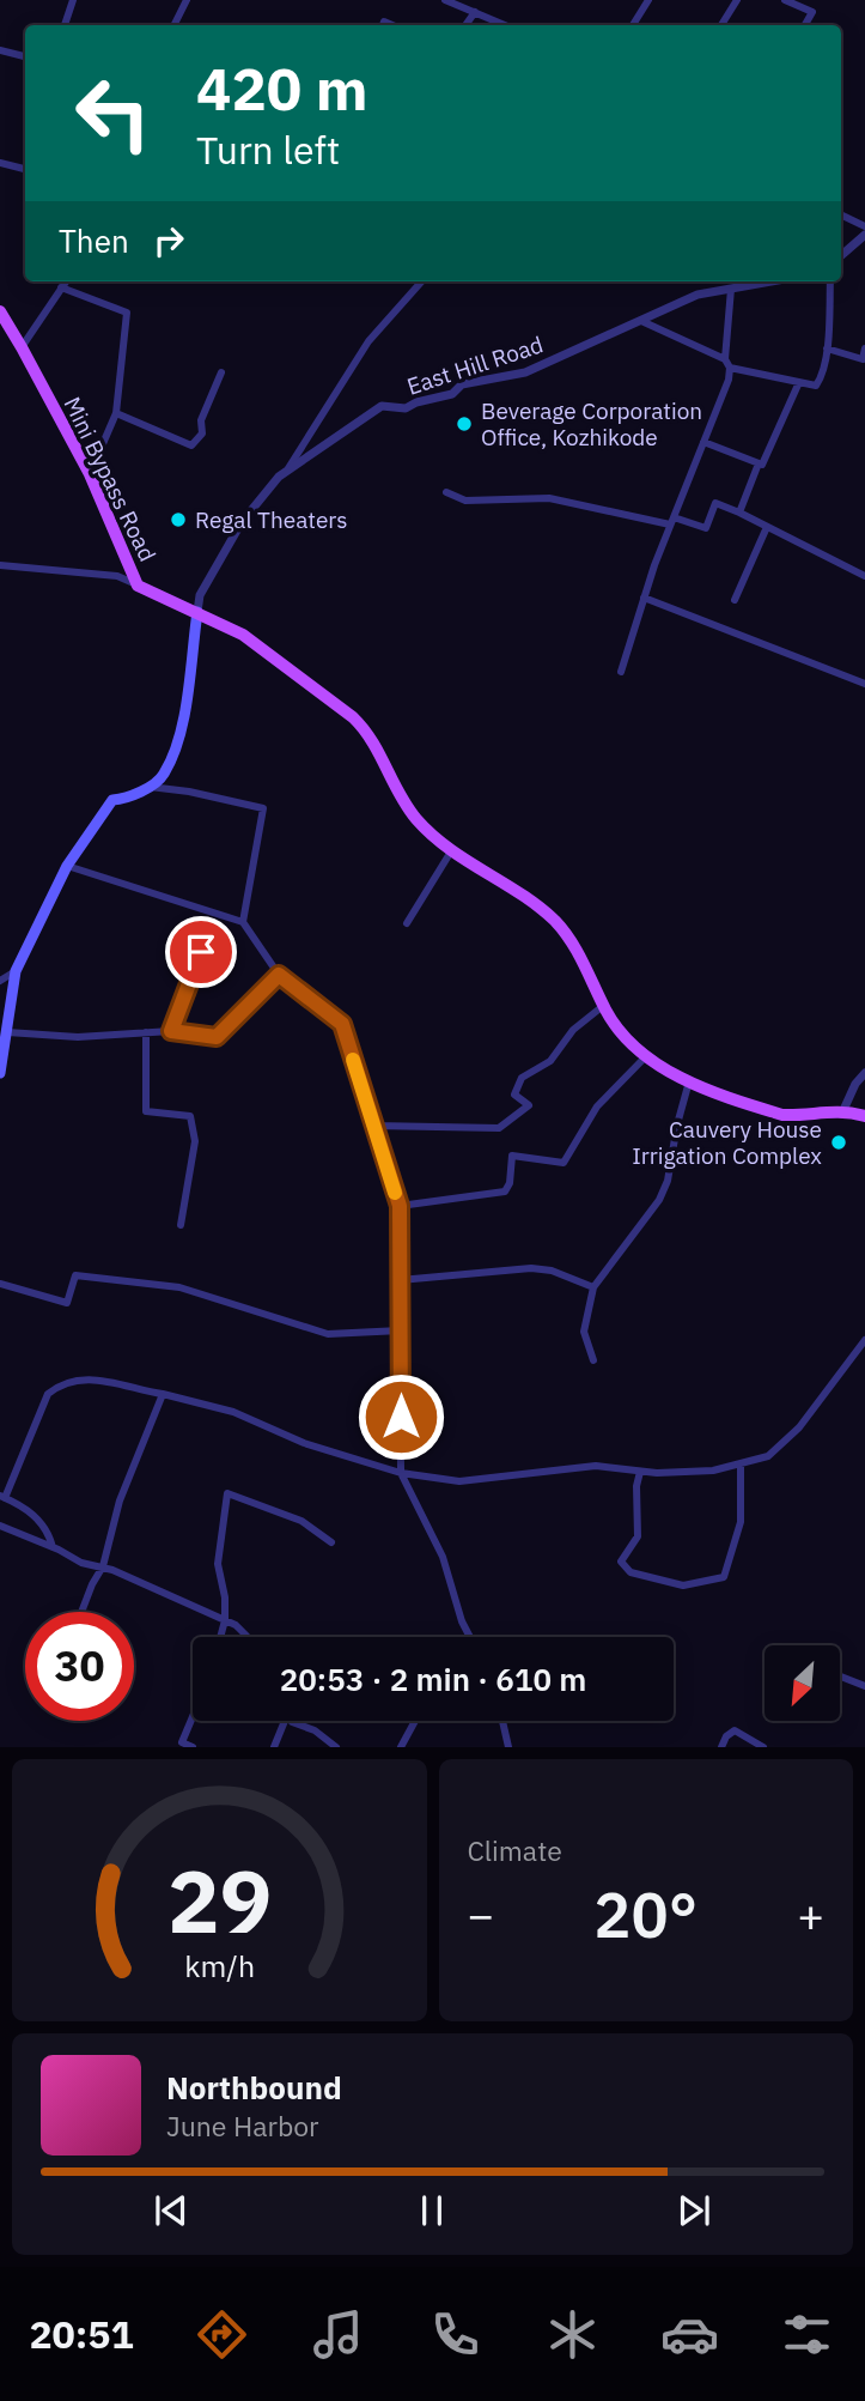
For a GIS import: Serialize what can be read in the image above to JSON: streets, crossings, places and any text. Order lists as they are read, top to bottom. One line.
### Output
{"streets":{"main road":["Mini Bypass Road"],"street":["East Hill Road"]},"crossings":[["East Hill Road","Mini Bypass Road"]],"places":["Beverage Corporation Office, Kozhikode","Regal Theaters","Cauvery House Irrigation Complex"],"north":"bottom left","page":{"turn":["420 m","Turn left"],"then":"Then","limit":"30","trip":"20:53 · 2 min · 610 m","tile":"Climate","heat":["−","20°","+"],"song":["Northbound","June Harbor"],"tabs":"20:51","gauge":["29","km/h"]}}
